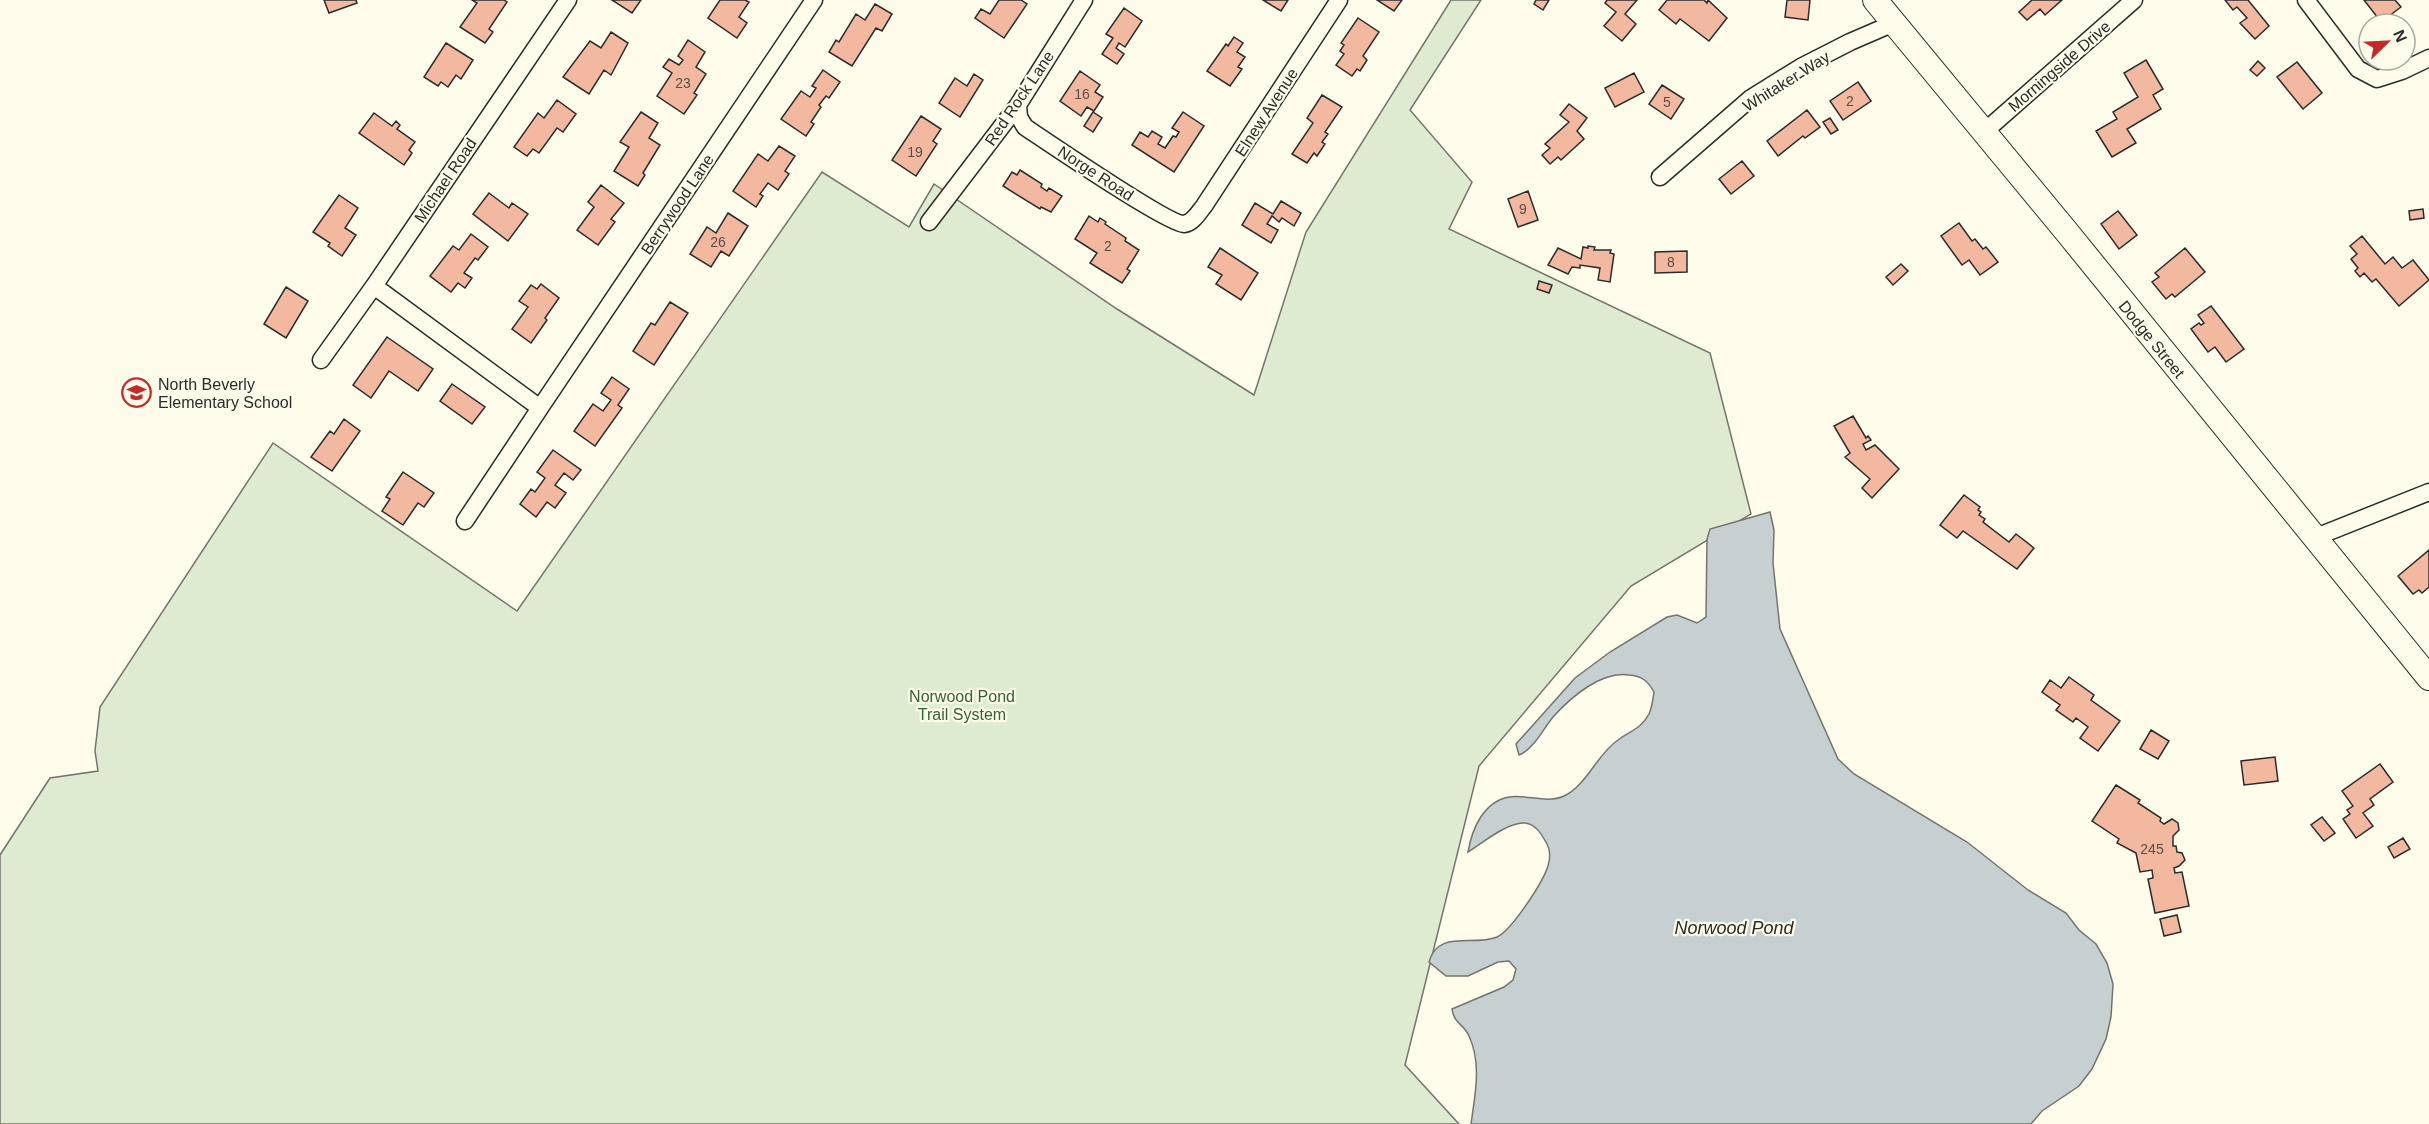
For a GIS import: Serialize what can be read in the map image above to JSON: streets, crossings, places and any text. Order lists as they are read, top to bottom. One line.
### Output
{"streets":{"main road":["Dodge Street"],"street":["Morningside Drive","Whitaker Way","Red Rock Lane","Elnew Avenue","Norge Road","Michael Road","Berrywood Lane"]},"crossings":[["Morningside Drive","Dodge Street"],["Whitaker Way","Dodge Street"],["Red Rock Lane","Norge Road"],["Elnew Avenue","Norge Road"]],"water":["Norwood Pond"],"parks":["Norwood Pond Trail System"],"places":{"school or university":["North Beverly Elementary School"]},"house_numbers":["23","16","2","5","19","9","26","2","8","245"],"north":"top right"}
